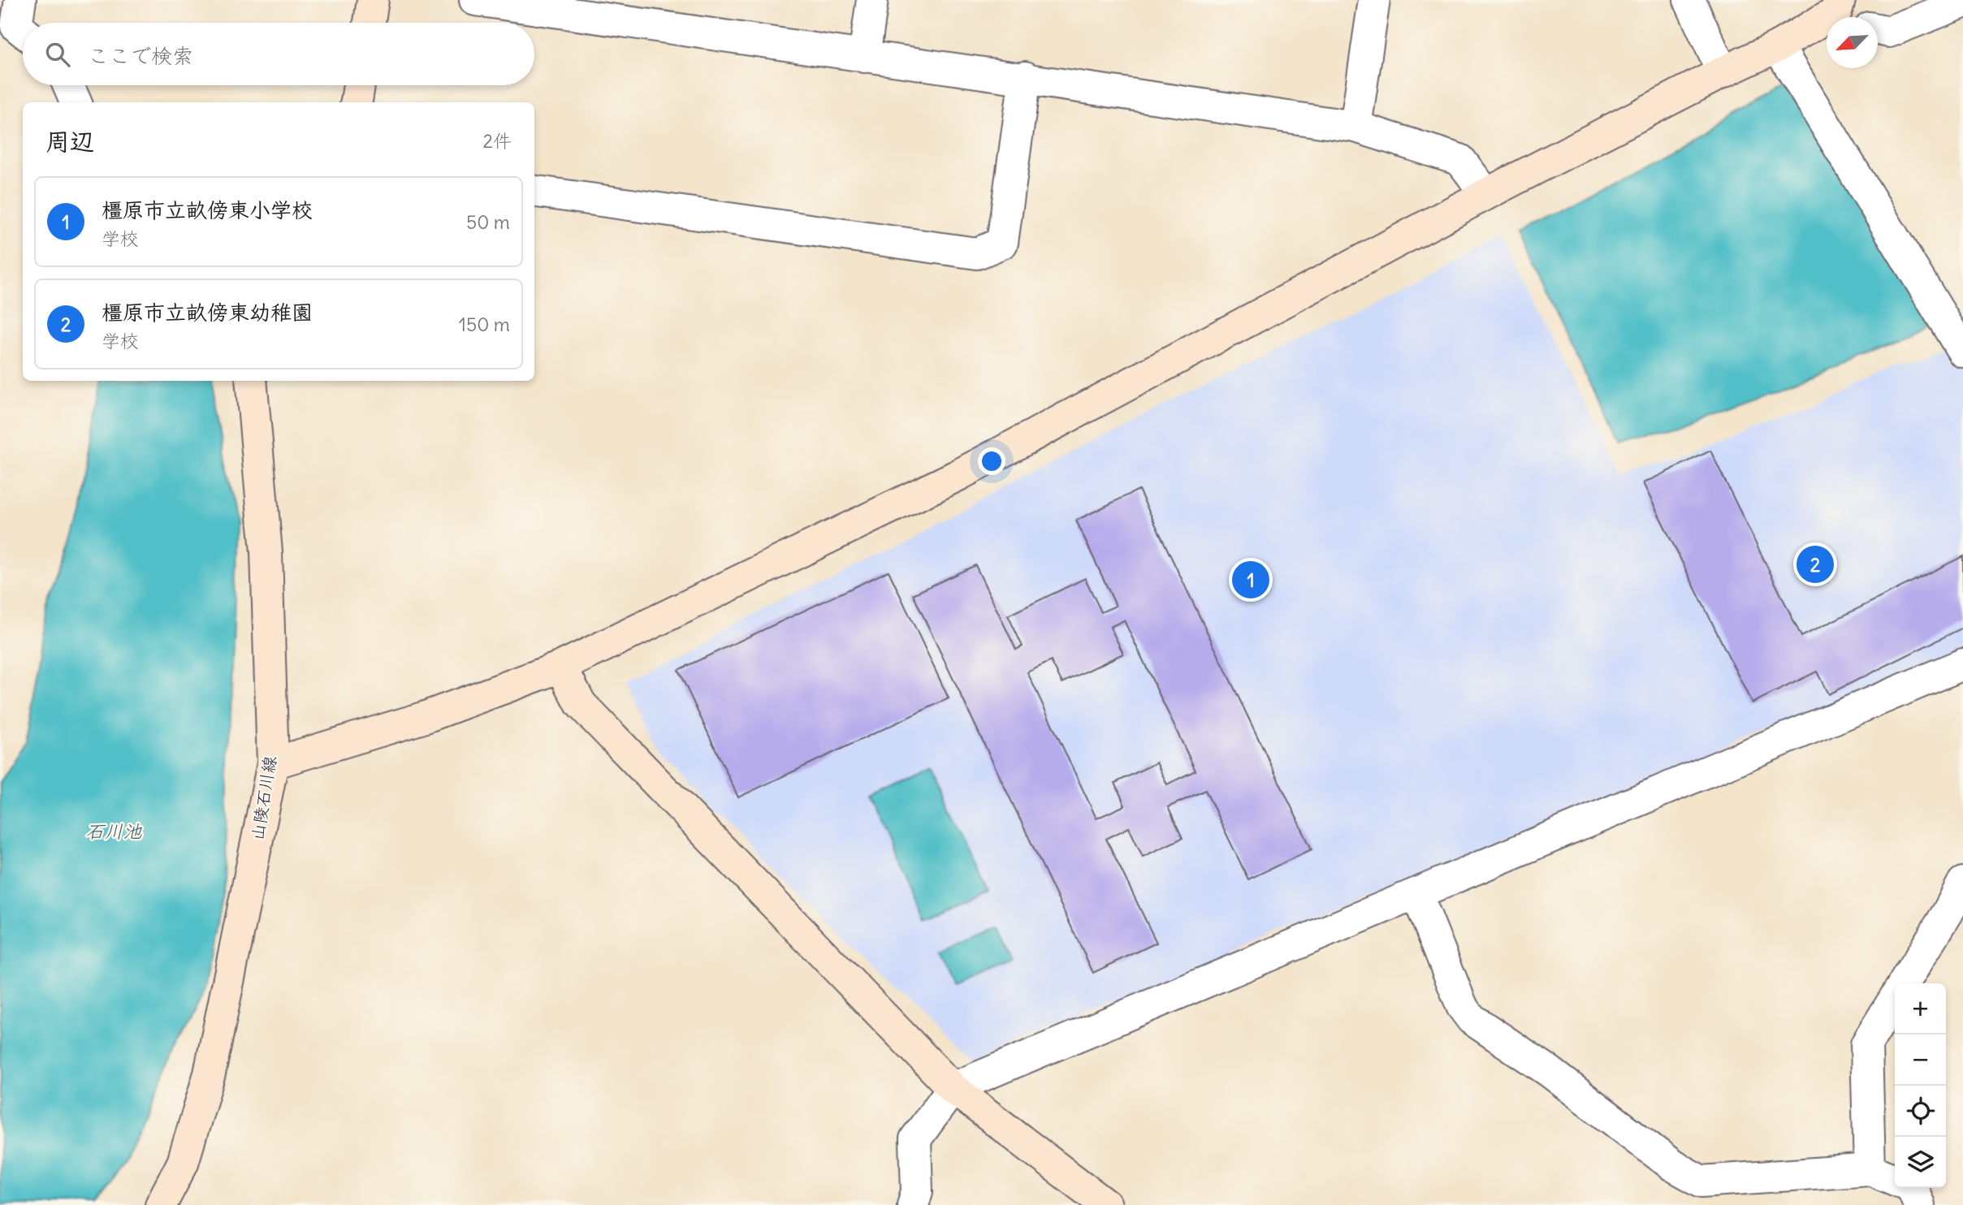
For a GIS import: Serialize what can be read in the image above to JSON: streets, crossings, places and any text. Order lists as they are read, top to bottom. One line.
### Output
{"streets":{"street":["山陵石川線"]},"water":["石川池"],"north":"bottom left","page":{"search":"ここで検索","heading":["周辺","2件"],"list":[{"mark":"1","name":"橿原市立畝傍東小学校","note":"学校","value":"50 m"},{"mark":"2","name":"橿原市立畝傍東幼稚園","note":"学校","value":"150 m"}],"pins":["2","1"],"map_buttons":["+","−"]}}
